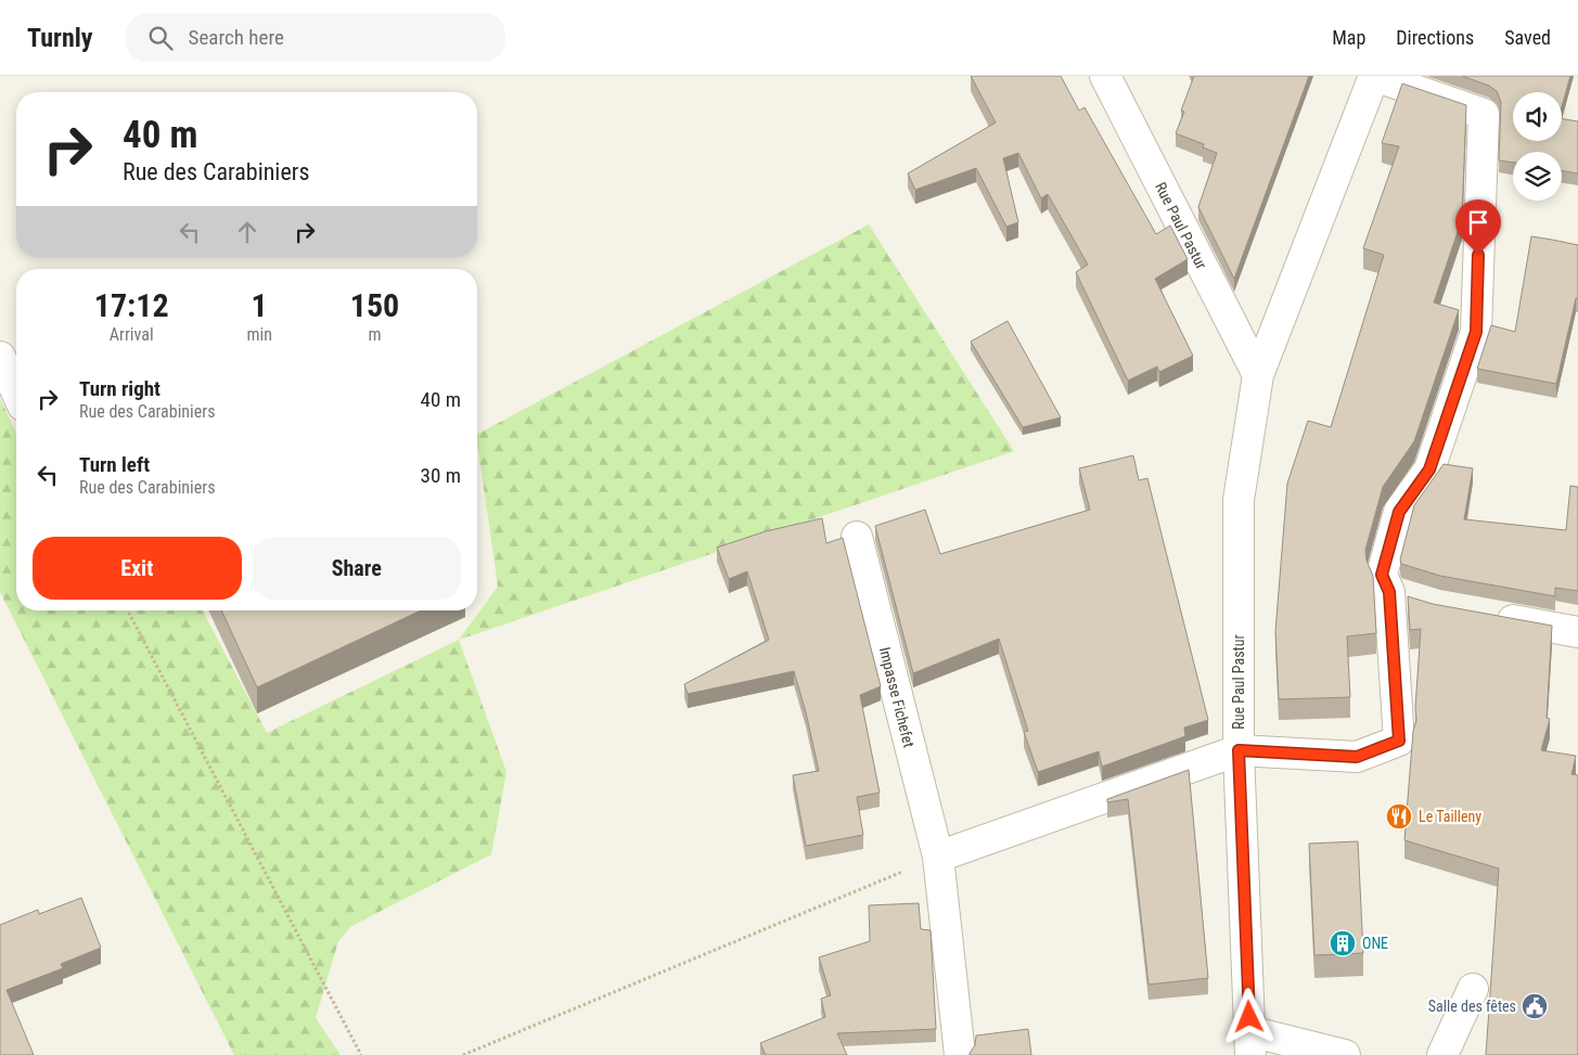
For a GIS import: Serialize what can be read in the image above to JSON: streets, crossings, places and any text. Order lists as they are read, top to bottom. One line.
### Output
{"streets":{"street":["Rue Paul Pastur","Impasse Fichefet"]},"places":{"restaurant":["Le Tailleny"],"building":["ONE"],"public building":["Salle des fêtes"]},"page":{"header":"Turnly","search":"Search here","nav":["Map","Directions","Saved"],"turn":["40 m","Rue des Carabiniers"],"eta":["17:12","Arrival","1","min","150","m"],"list":[{"name":"Turn right","note":"Rue des Carabiniers","value":"40 m"},{"name":"Turn left","note":"Rue des Carabiniers","value":"30 m"}],"buttons":["Exit","Share"]}}
